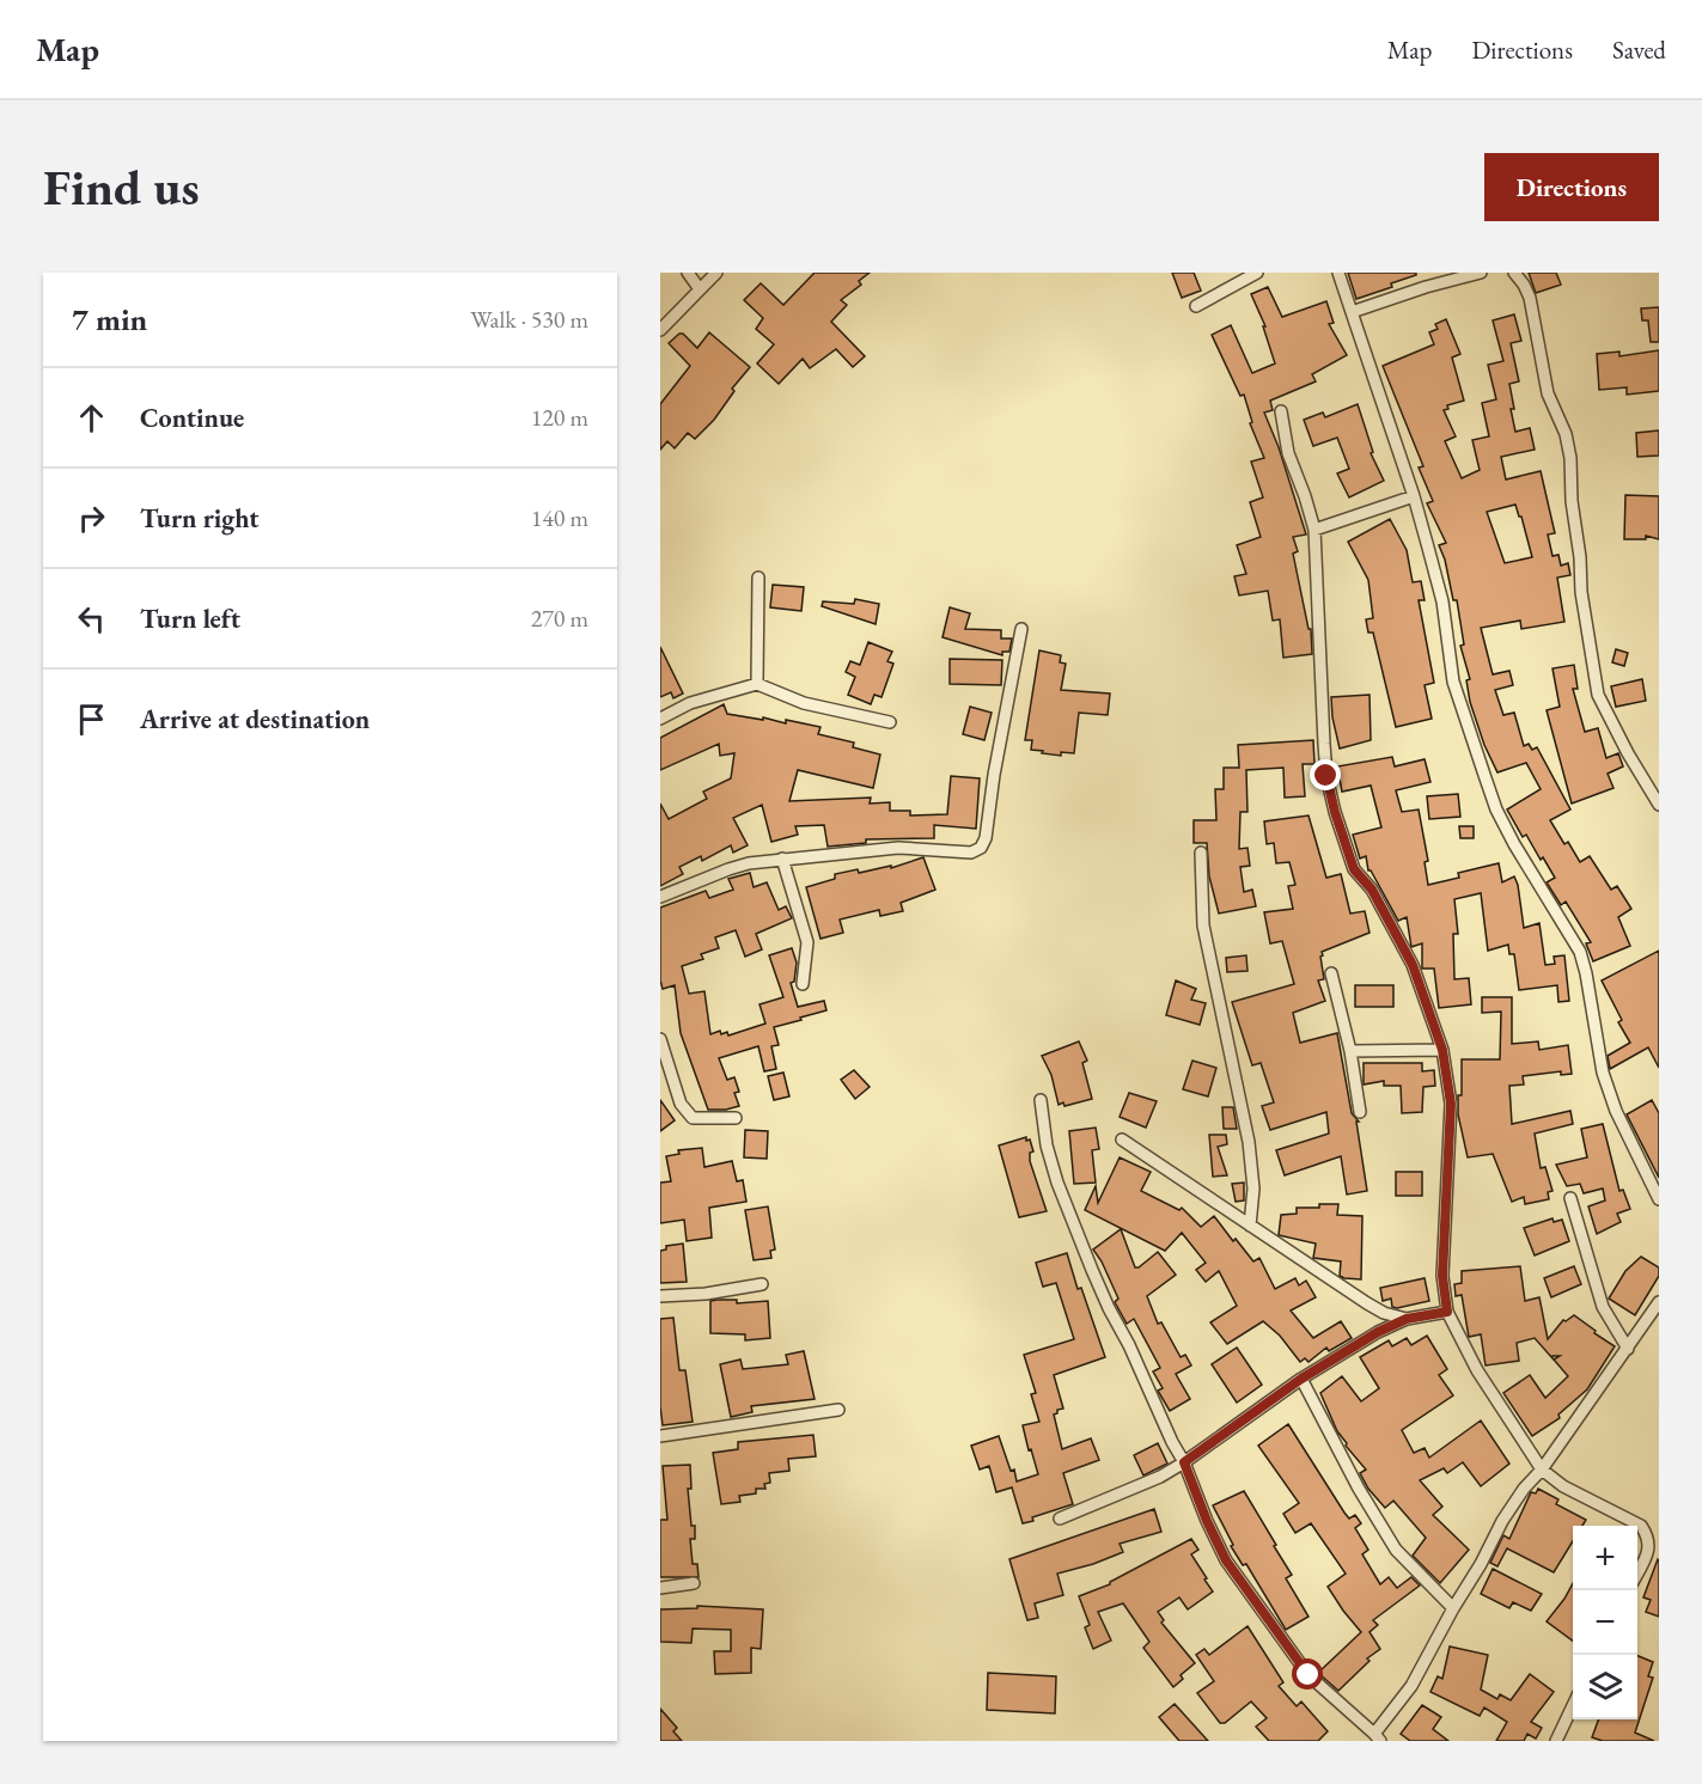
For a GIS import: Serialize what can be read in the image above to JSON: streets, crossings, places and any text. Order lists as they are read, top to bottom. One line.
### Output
{"page":{"header":"Map","nav":["Map","Directions","Saved"],"buttons":"Directions","title":"Find us","heading":["7 min","Walk · 530 m"],"list":[["Continue","120 m"],["Turn right","140 m"],["Turn left","270 m"],"Arrive at destination"],"map_buttons":["+","−"]}}
